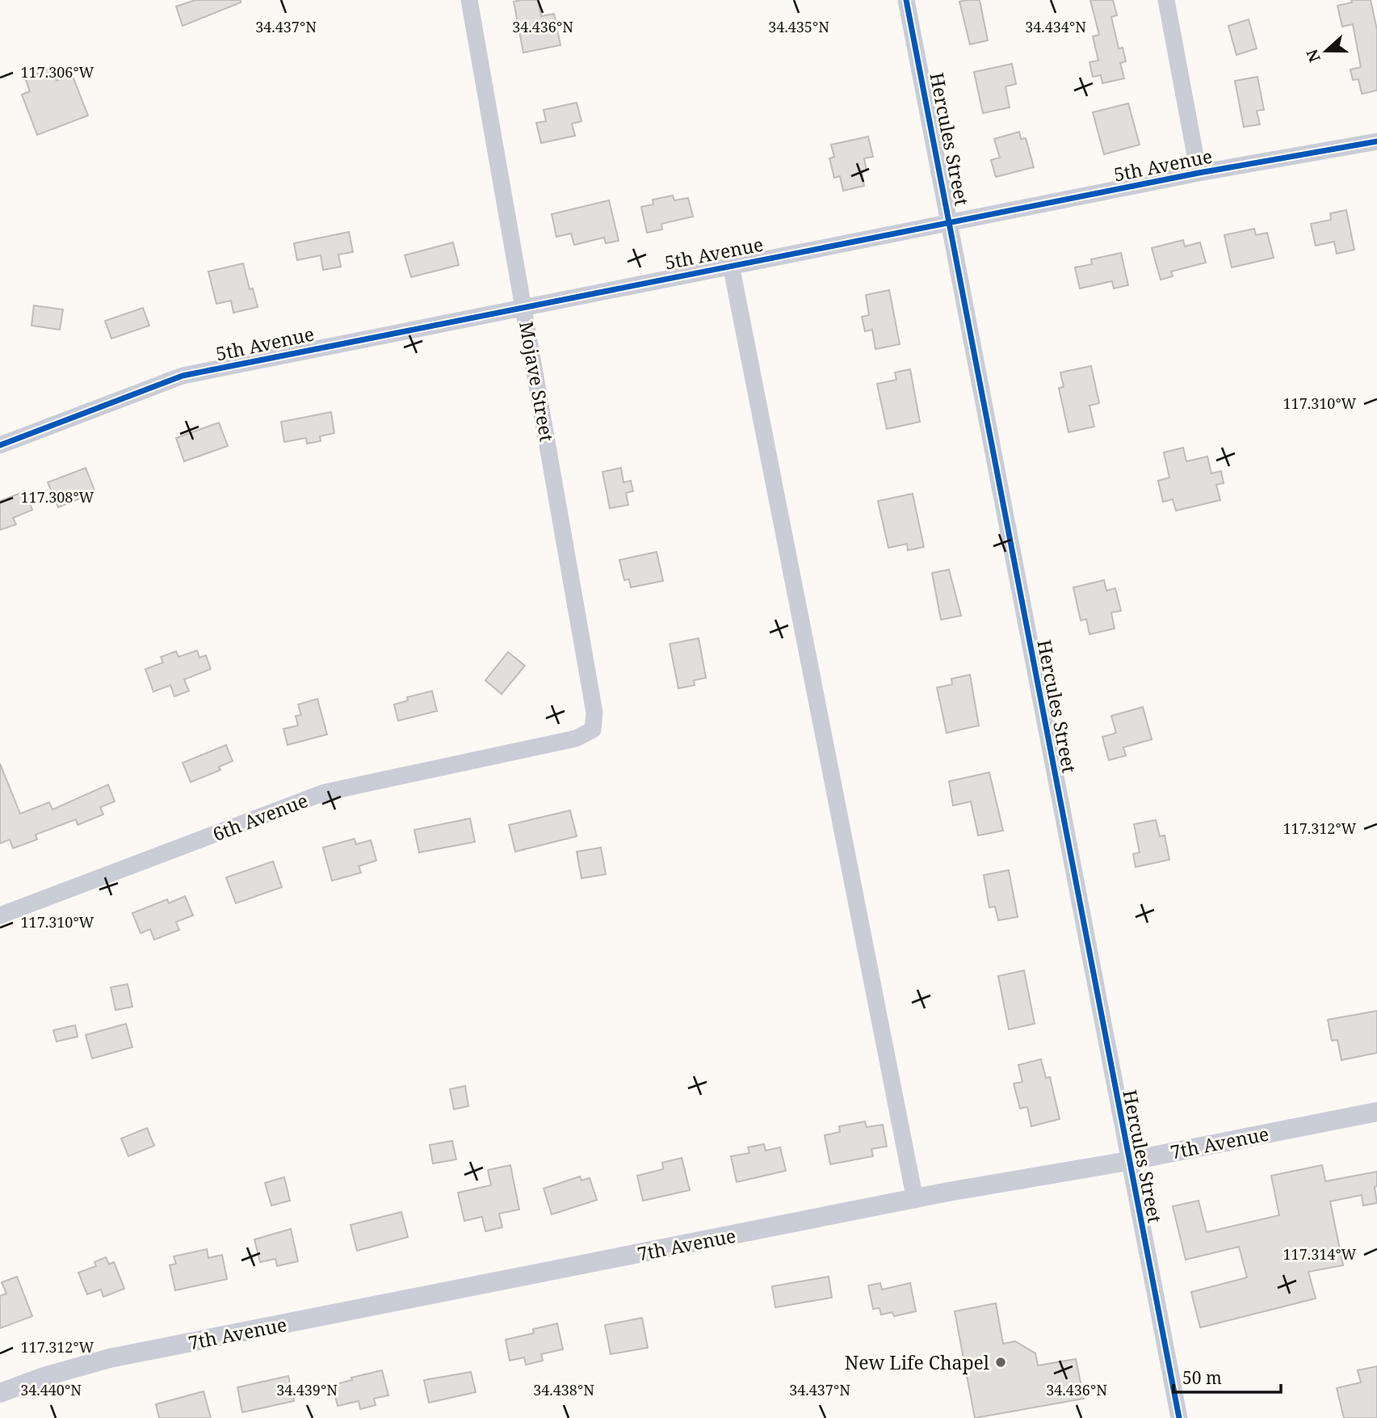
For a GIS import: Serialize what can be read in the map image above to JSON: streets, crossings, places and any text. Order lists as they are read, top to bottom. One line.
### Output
{"streets":{"street":["Hercules Street","5th Avenue","Mojave Street","6th Avenue","7th Avenue"]},"crossings":[["Hercules Street","5th Avenue"],["Hercules Street","7th Avenue"],["5th Avenue","Mojave Street"],["Mojave Street","6th Avenue"]],"places":["New Life Chapel"],"scale_bar":"50 m","north":"left","coordinates":["34.437°N","34.436°N","34.435°N","34.434°N","117.306°W","117.310°W","117.308°W","117.312°W","117.314°W","34.440°N","34.439°N","34.438°N"]}
